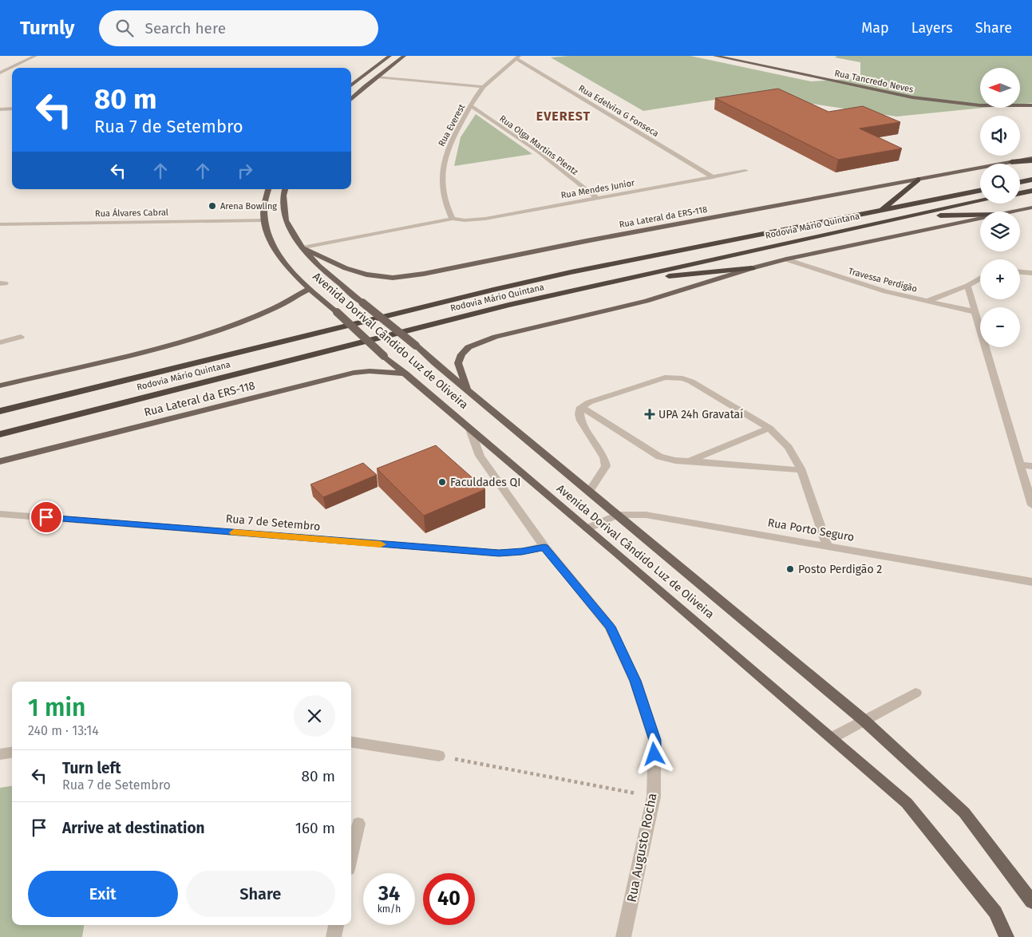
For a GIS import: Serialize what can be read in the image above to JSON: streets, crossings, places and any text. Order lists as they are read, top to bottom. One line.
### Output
{"streets":{"highway":["Rodovia Mário Quintana"],"main road":["Rua Tancredo Neves","Rua Lateral da ERS-118","Avenida Dorival Cândido Luz de Oliveira"],"street":["Rua Edelvira G Fonseca","Rua Everest","Rua Olga Martins Plentz","Rua Mendes Junior","Rua Álvares Cabral","Travessa Perdigão","Rua 7 de Setembro","Rua Porto Seguro","Rua Augusto Rocha"]},"crossings":[["Rua Edelvira G Fonseca","Rua Everest"],["Rua Edelvira G Fonseca","Rua Mendes Junior"],["Rua Everest","Rua Olga Martins Plentz"],["Rua Everest","Rua Mendes Junior"],["Rua Olga Martins Plentz","Rua Mendes Junior"],["Rua Mendes Junior","Rua Lateral da ERS-118"],["Rua Mendes Junior","Avenida Dorival Cândido Luz de Oliveira"],["Rua Álvares Cabral","Avenida Dorival Cândido Luz de Oliveira"],["Rua Lateral da ERS-118","Avenida Dorival Cândido Luz de Oliveira"],["Avenida Dorival Cândido Luz de Oliveira","Rua Porto Seguro"],["Avenida Dorival Cândido Luz de Oliveira","Rua Augusto Rocha"],["Rua 7 de Setembro","Rua Augusto Rocha"]],"districts":["EVEREST"],"places":{"other":["Arena Bowling","Faculdades QI","Posto Perdigão 2"],"health":["UPA 24h Gravataí"]},"north":"left","page":{"header":"Turnly","search":"Search here","nav":["Map","Layers","Share"],"map_buttons":["+","−"],"turn":["80 m","Rua 7 de Setembro"],"heading":["1 min","240 m · 13:14"],"list":[{"name":"Turn left","note":"Rua 7 de Setembro","value":"80 m"},{"name":"Arrive at destination","value":"160 m"}],"buttons":["Exit","Share"],"speed":"34 km/h","limit":"40"}}
